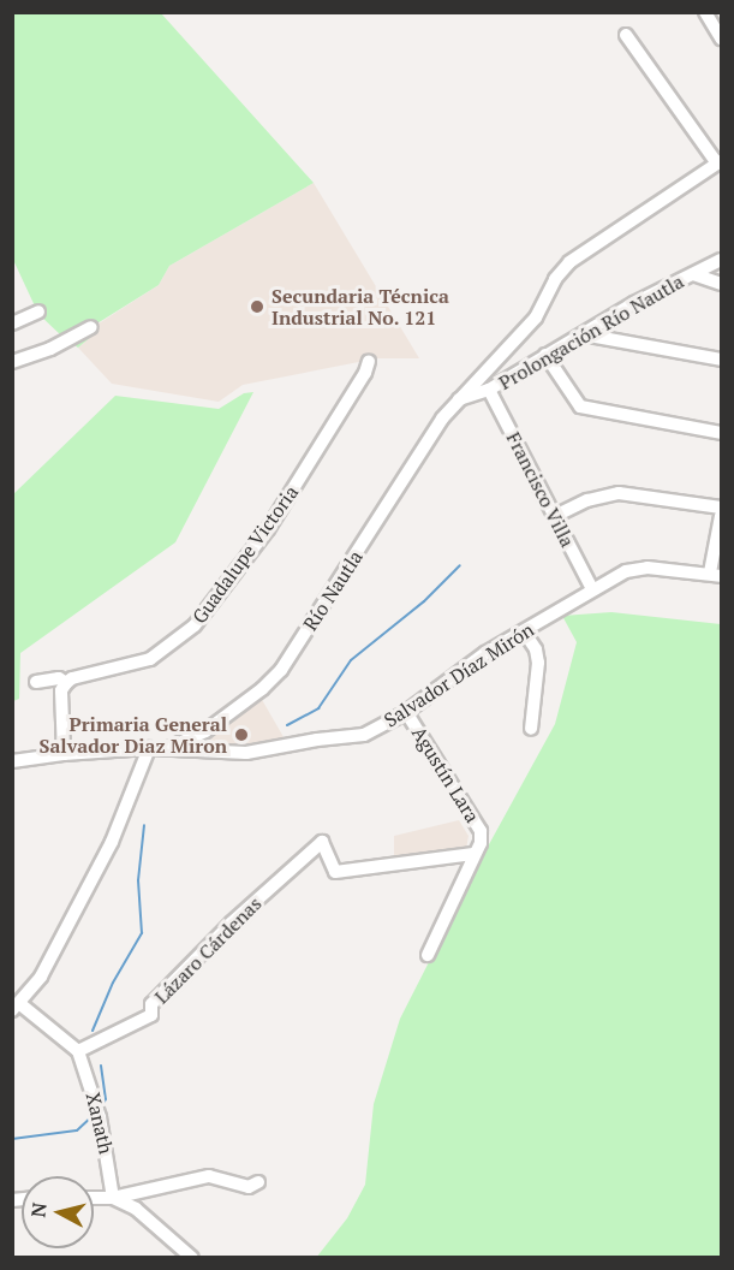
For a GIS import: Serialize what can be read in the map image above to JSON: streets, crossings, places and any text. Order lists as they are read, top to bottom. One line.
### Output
{"streets":{"street":["Prolongación Río Nautla","Francisco Villa","Guadalupe Victoria","Río Nautla","Salvador Díaz Mirón","Agustín Lara","Lázaro Cárdenas","Xanath"]},"crossings":[["Prolongación Río Nautla","Francisco Villa"],["Prolongación Río Nautla","Río Nautla"],["Francisco Villa","Salvador Díaz Mirón"],["Río Nautla","Salvador Díaz Mirón"],["Salvador Díaz Mirón","Agustín Lara"],["Agustín Lara","Lázaro Cárdenas"],["Lázaro Cárdenas","Xanath"]],"places":["Secundaria Técnica Industrial No. 121","Primaria General Salvador Diaz Miron"],"north":"left"}
